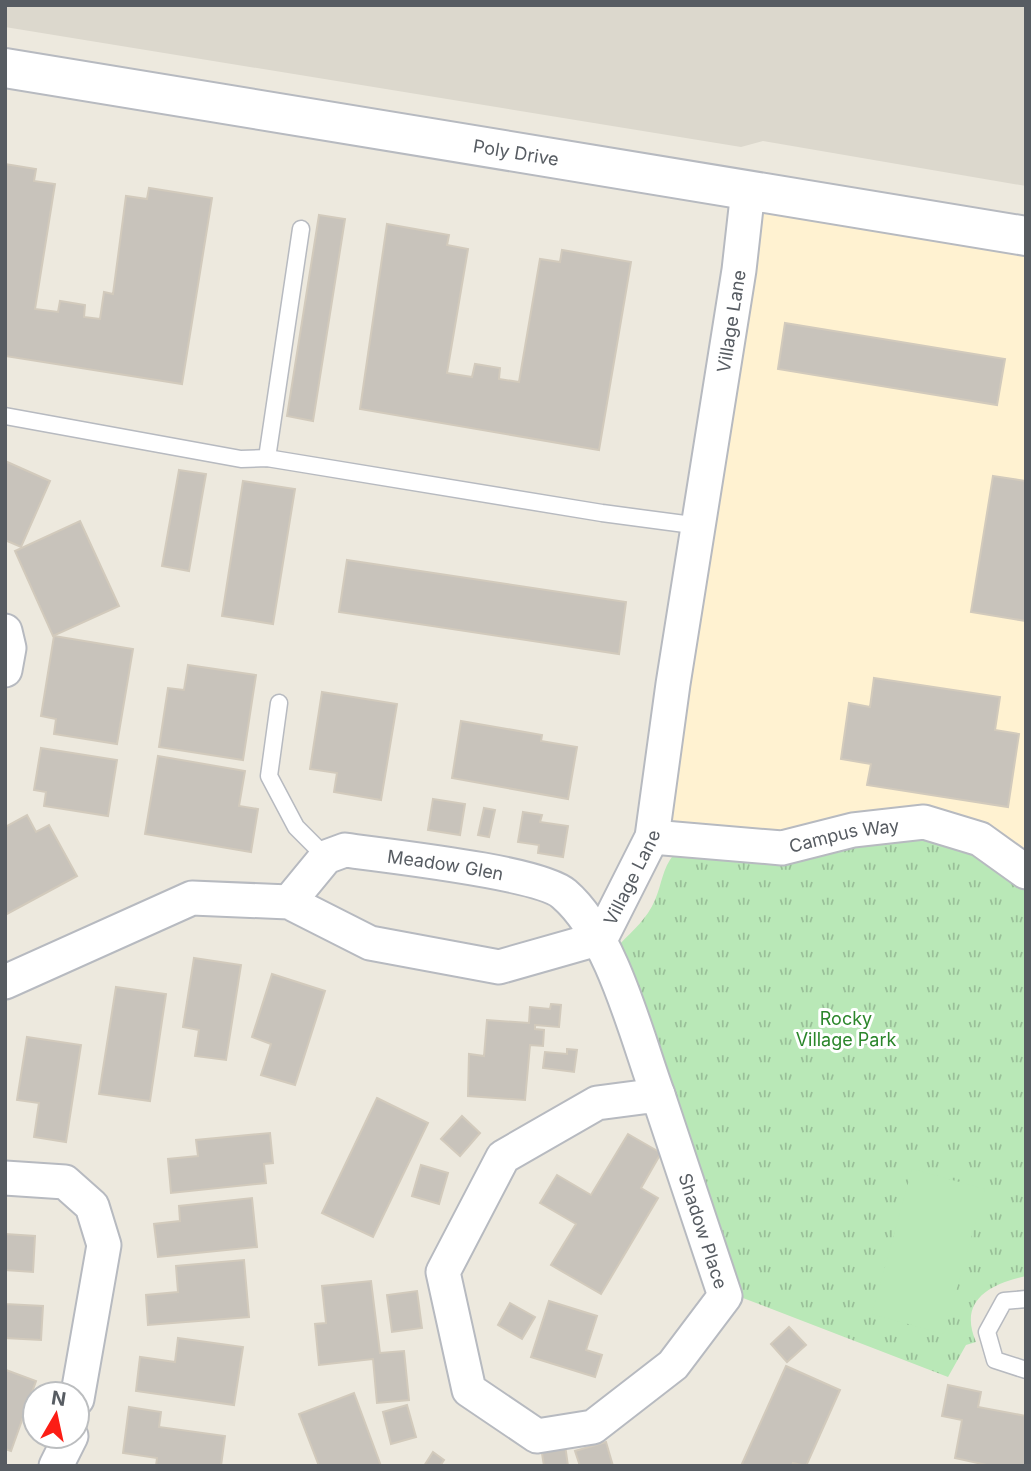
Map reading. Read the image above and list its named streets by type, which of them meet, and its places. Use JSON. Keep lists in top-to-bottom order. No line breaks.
{"streets":{"street":["Poly Drive","Village Lane","Campus Way","Meadow Glen","Shadow Place"]},"crossings":[["Poly Drive","Village Lane"],["Village Lane","Campus Way"],["Village Lane","Meadow Glen"],["Village Lane","Shadow Place"],["Meadow Glen","Shadow Place"]],"parks":["Rocky Village Park"],"north":"top"}
